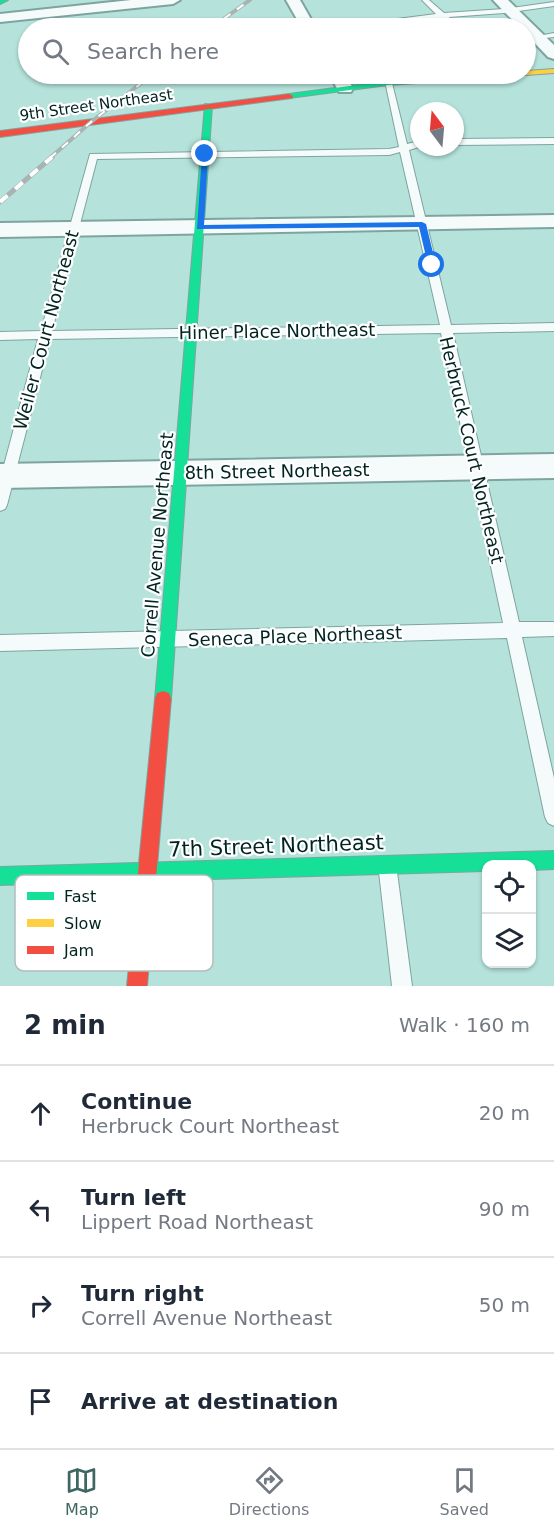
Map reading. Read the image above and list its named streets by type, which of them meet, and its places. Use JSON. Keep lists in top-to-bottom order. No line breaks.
{"streets":{"street":["9th Street Northeast","8th Street Northeast","Correll Avenue Northeast","7th Street Northeast"],"lane":["Weiler Court Northeast","Hiner Place Northeast","Herbruck Court Northeast","Seneca Place Northeast"]},"crossings":[["9th Street Northeast","Correll Avenue Northeast"],["Weiler Court Northeast","Hiner Place Northeast"],["Weiler Court Northeast","8th Street Northeast"],["Weiler Court Northeast","Correll Avenue Northeast"],["Hiner Place Northeast","Herbruck Court Northeast"],["Hiner Place Northeast","Correll Avenue Northeast"],["Herbruck Court Northeast","8th Street Northeast"],["Herbruck Court Northeast","Seneca Place Northeast"],["8th Street Northeast","Correll Avenue Northeast"],["Correll Avenue Northeast","Seneca Place Northeast"],["Correll Avenue Northeast","7th Street Northeast"]],"legend":["Fast","Slow","Jam"],"north":"top","page":{"search":"Search here","heading":["2 min","Walk · 160 m"],"list":[["Continue","Herbruck Court Northeast","20 m"],["Turn left","Lippert Road Northeast","90 m"],["Turn right","Correll Avenue Northeast","50 m"],"Arrive at destination"],"nav":["Map","Directions","Saved"]}}
